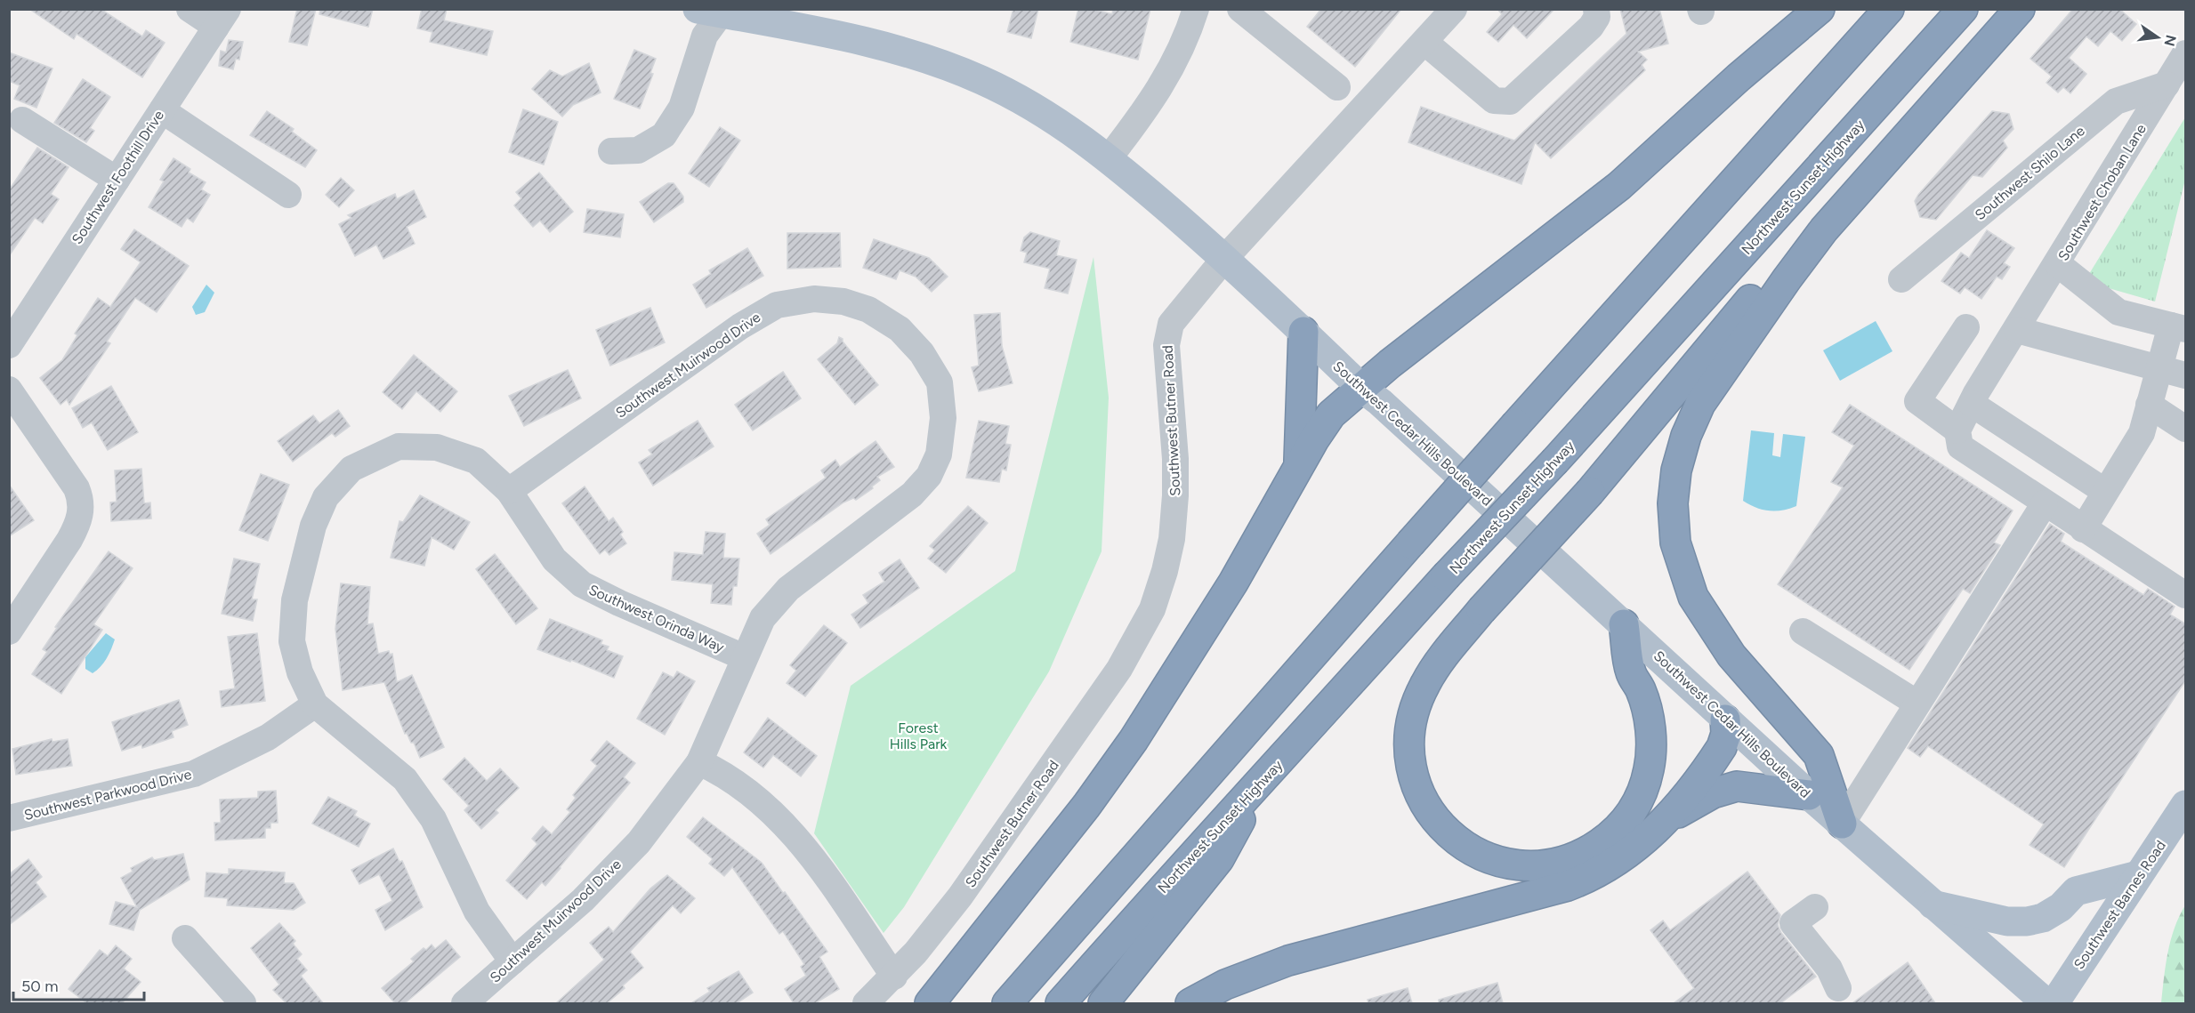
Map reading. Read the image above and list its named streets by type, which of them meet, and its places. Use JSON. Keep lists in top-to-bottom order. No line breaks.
{"streets":{"highway":["Northwest Sunset Highway"],"main road":["Southwest Cedar Hills Boulevard","Southwest Barnes Road"],"street":["Southwest Shilo Lane","Southwest Foothill Drive","Southwest Choban Lane","Southwest Muirwood Drive","Southwest Butner Road","Southwest Orinda Way","Southwest Parkwood Drive"]},"crossings":[["Southwest Shilo Lane","Southwest Choban Lane"],["Southwest Muirwood Drive","Southwest Orinda Way"],["Southwest Butner Road","Southwest Cedar Hills Boulevard"],["Southwest Orinda Way","Southwest Parkwood Drive"]],"parks":["Forest Hills Park"],"scale_bar":"50 m","north":"right"}
